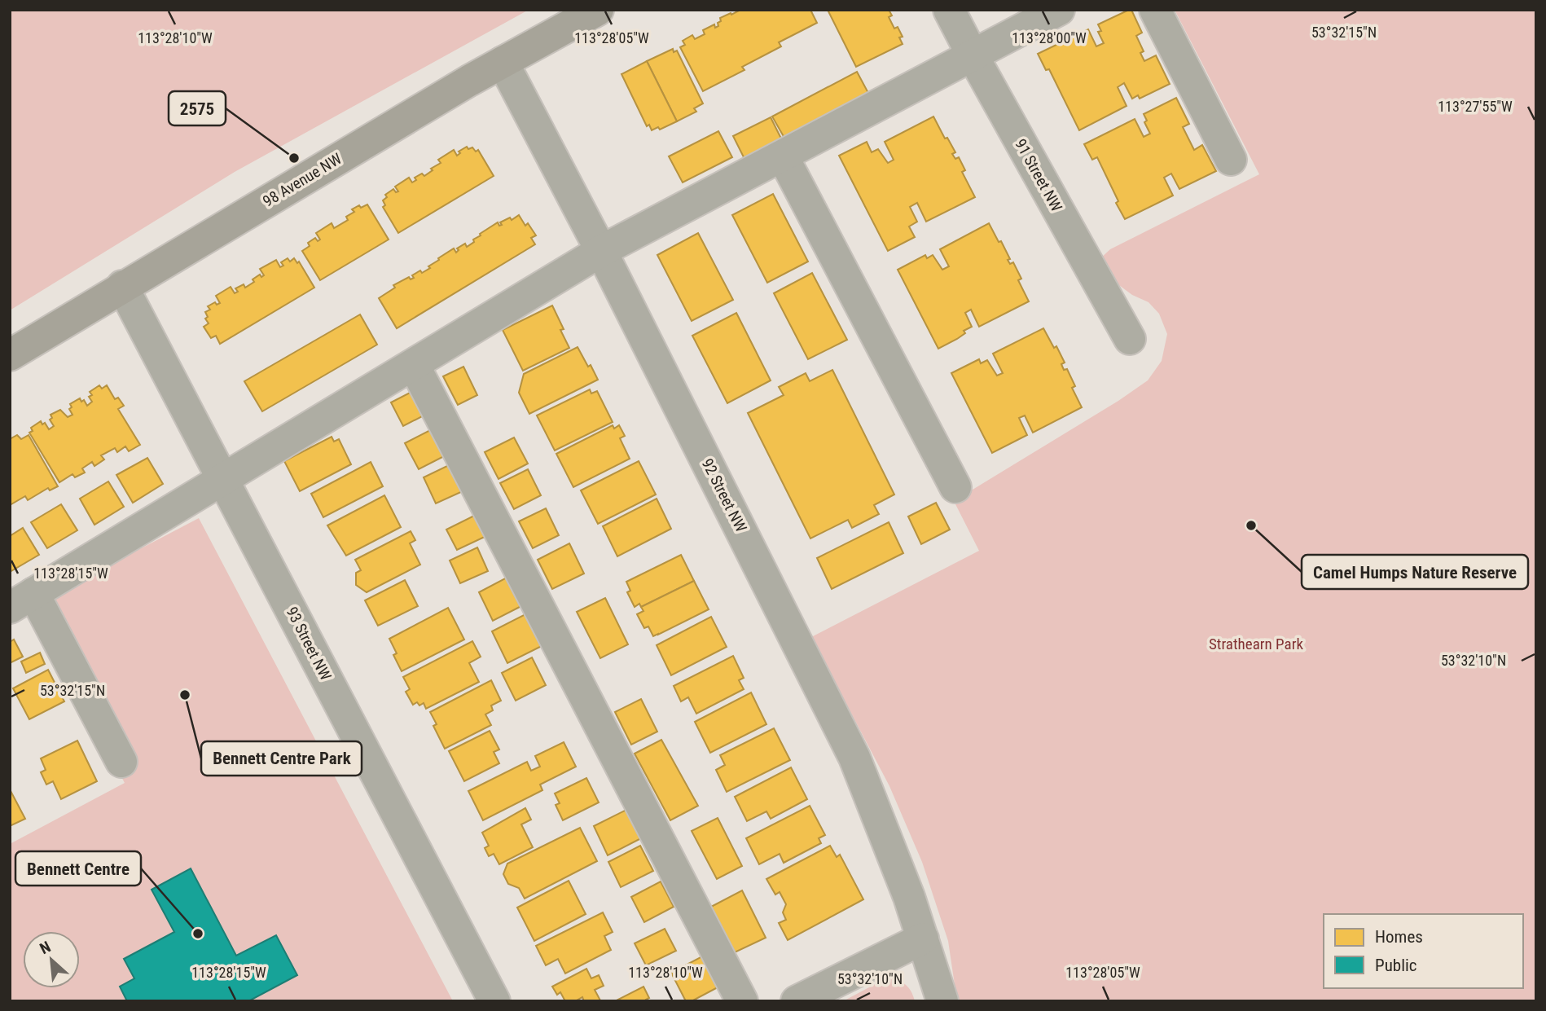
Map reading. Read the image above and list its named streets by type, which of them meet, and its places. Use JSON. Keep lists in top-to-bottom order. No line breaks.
{"streets":{"main road":["98 Avenue NW"],"street":["91 Street NW","92 Street NW","93 Street NW"]},"crossings":[["98 Avenue NW","92 Street NW"],["98 Avenue NW","93 Street NW"]],"parks":["Strathearn Park"],"places":["2575","Camel Humps Nature Reserve","Bennett Centre Park","Bennett Centre"],"legend":["Homes","Public"],"north":"top left","coordinates":["53°32'15\"N","113°28'10\"W","113°28'05\"W","113°28'00\"W","113°27'55\"W","113°28'15\"W","53°32'10\"N"]}
